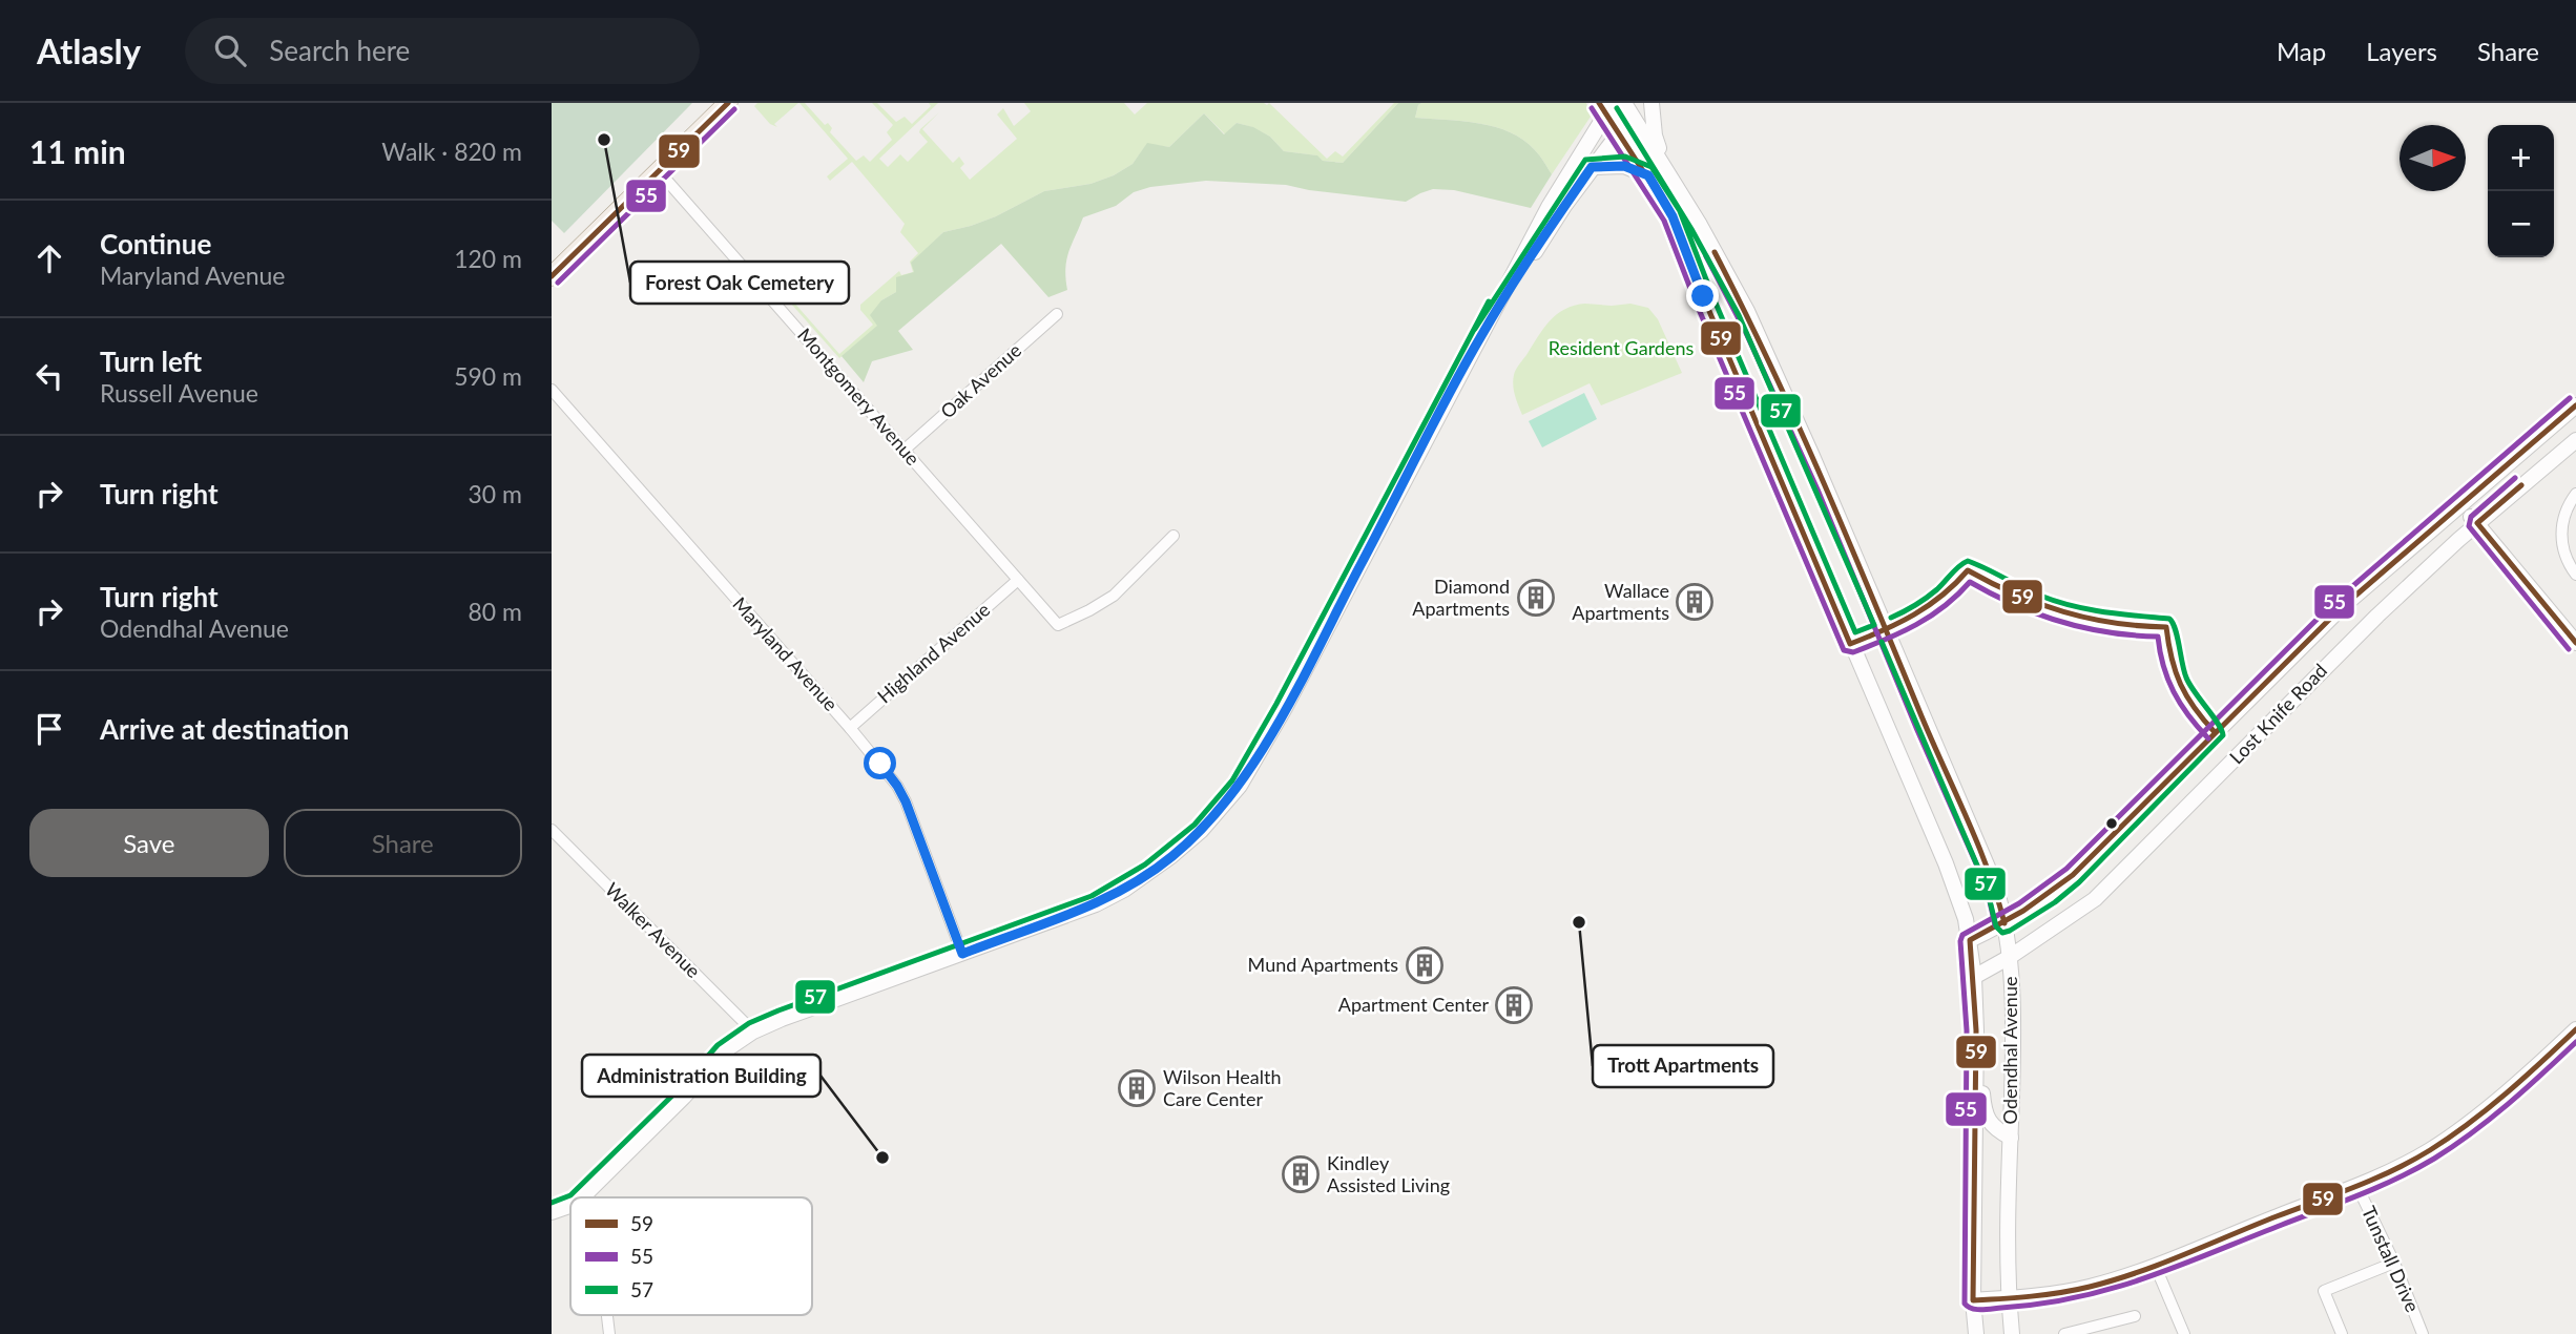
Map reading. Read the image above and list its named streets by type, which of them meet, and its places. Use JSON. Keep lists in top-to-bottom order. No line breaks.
{"streets":{"street":["Oak Avenue","Montgomery Avenue","Highland Avenue","Maryland Avenue","Lost Knife Road","Walker Avenue","Odendhal Avenue","Tunstall Drive"]},"crossings":[["Oak Avenue","Montgomery Avenue"],["Montgomery Avenue","Highland Avenue"],["Highland Avenue","Maryland Avenue"],["Lost Knife Road","Odendhal Avenue"]],"parks":["Resident Gardens"],"places":{"other":["Forest Oak Cemetery","Trott Apartments","Administration Building"],"building":["Diamond Apartments","Wallace Apartments","Mund Apartments","Apartment Center","Wilson Health Care Center","Kindley Assisted Living"]},"lines":["transit line 59","transit line 55","transit line 57"],"legend":["59","55","57"],"north":"right","page":{"header":"Atlasly","search":"Search here","nav":["Map","Layers","Share"],"heading":["11 min","Walk · 820 m"],"map_buttons":["+","−"],"list":[["Continue","Maryland Avenue","120 m"],["Turn left","Russell Avenue","590 m"],["Turn right","30 m"],["Turn right","Odendhal Avenue","80 m"],"Arrive at destination"],"buttons":["Save","Share"]}}
